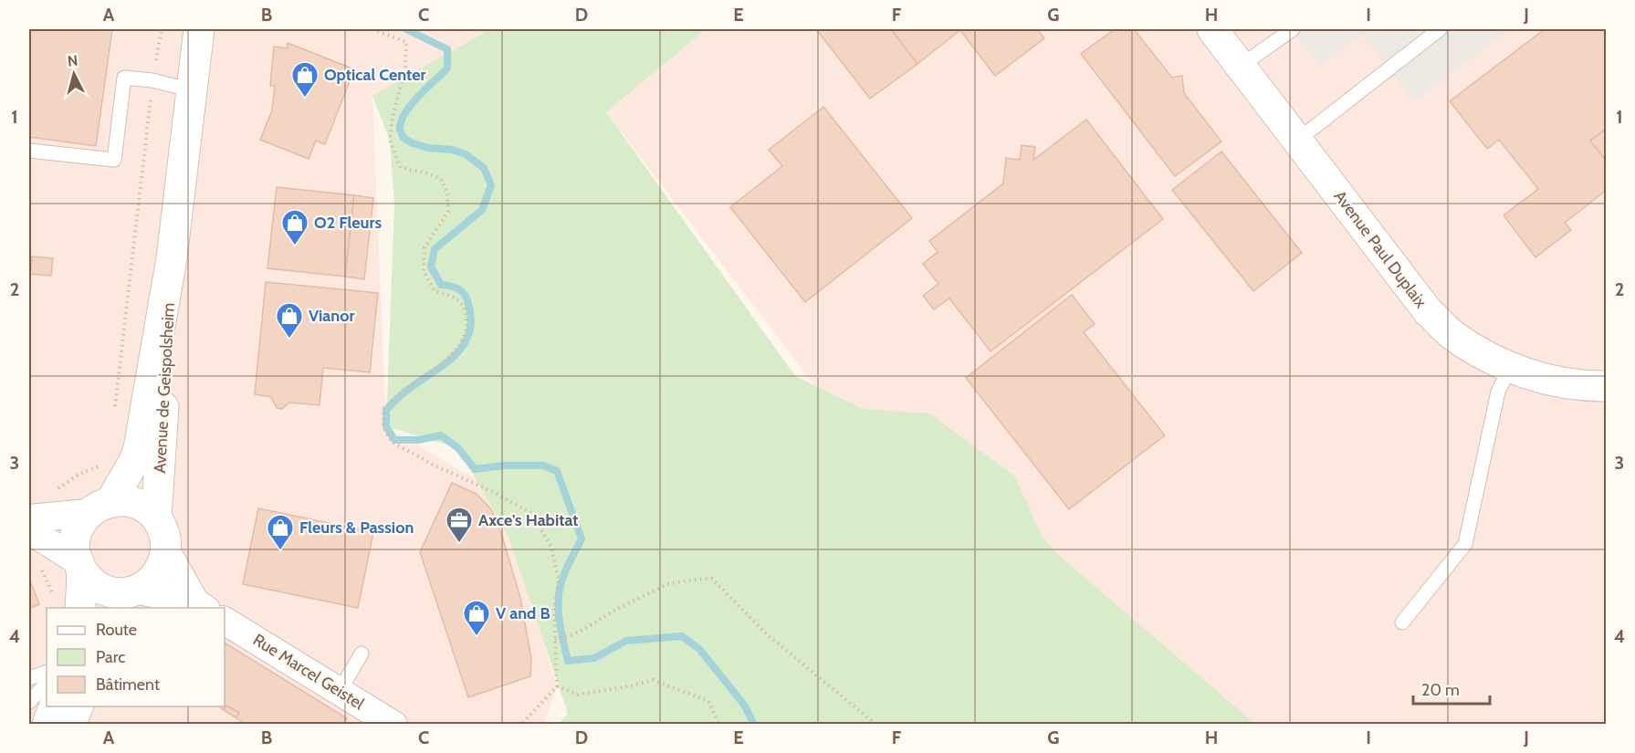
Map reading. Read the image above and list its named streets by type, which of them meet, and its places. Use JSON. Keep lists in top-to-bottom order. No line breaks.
{"streets":{"main road":["Avenue Paul Duplaix","Avenue de Geispolsheim"],"street":["Rue Marcel Geistel"]},"places":{"shop":["Optical Center","O2 Fleurs","Vianor","Fleurs & Passion","V and B"],"office":["Axce's Habitat"]},"legend":["Route","Parc","Bâtiment"],"scale_bar":"20 m","north":"top","grid":{"columns":["A","B","C","D","E","F","G","H","I","J"],"rows":["1","2","3","4"]}}
